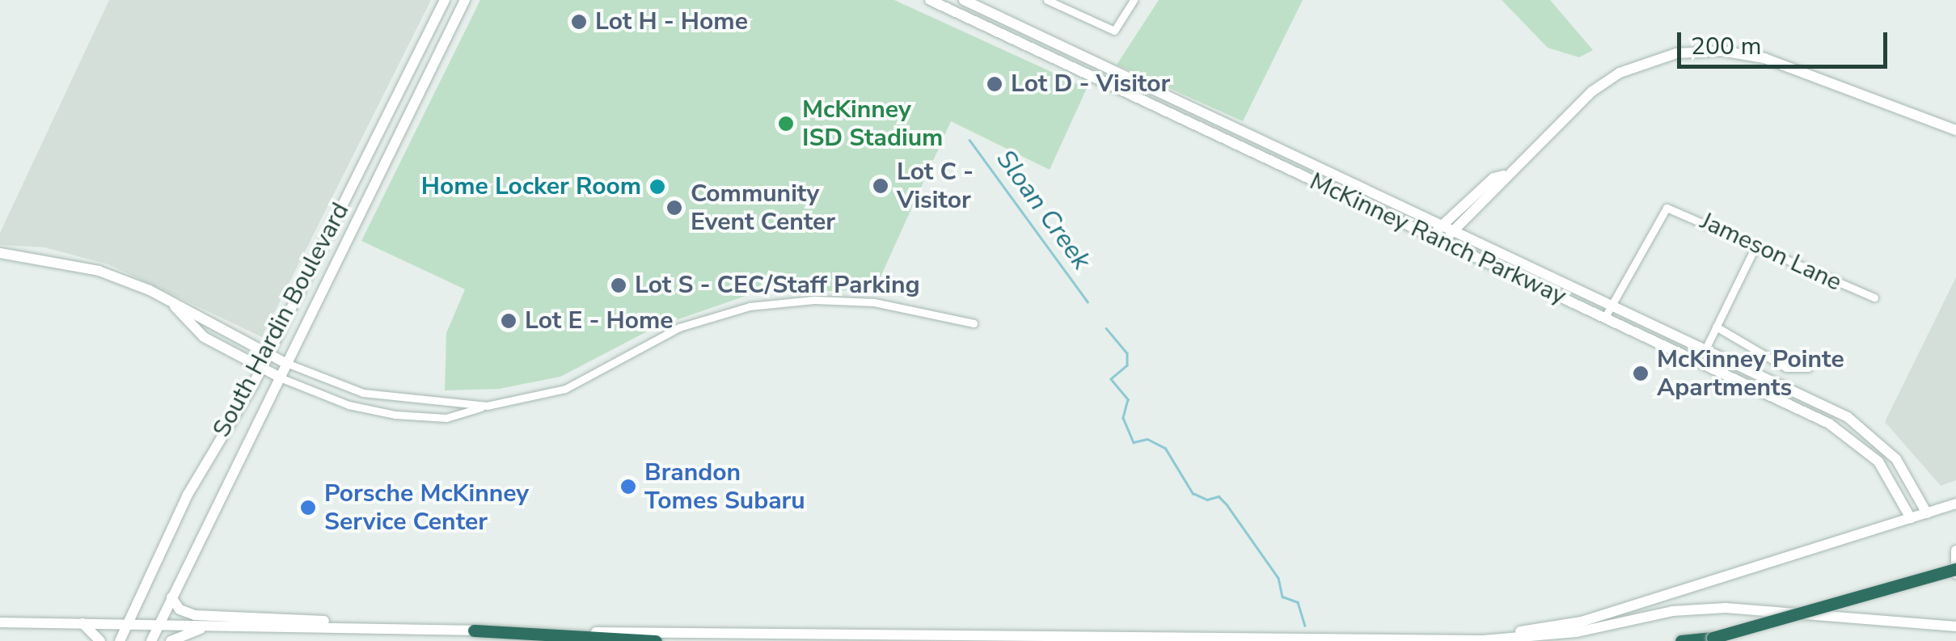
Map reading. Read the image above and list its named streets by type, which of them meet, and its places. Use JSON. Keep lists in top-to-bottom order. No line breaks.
{"streets":{"main road":["McKinney Ranch Parkway","South Hardin Boulevard"],"street":["Jameson Lane"]},"crossings":[["McKinney Ranch Parkway","Jameson Lane"]],"water":["Sloan Creek"],"places":["Lot H - Home","Lot D - Visitor","McKinney ISD Stadium","Lot C - Visitor","Home Locker Room","Community Event Center","Lot S - CEC/Staff Parking","Lot E - Home","McKinney Pointe Apartments","Brandon Tomes Subaru","Porsche McKinney Service Center"],"scale_bar":"200 m"}
